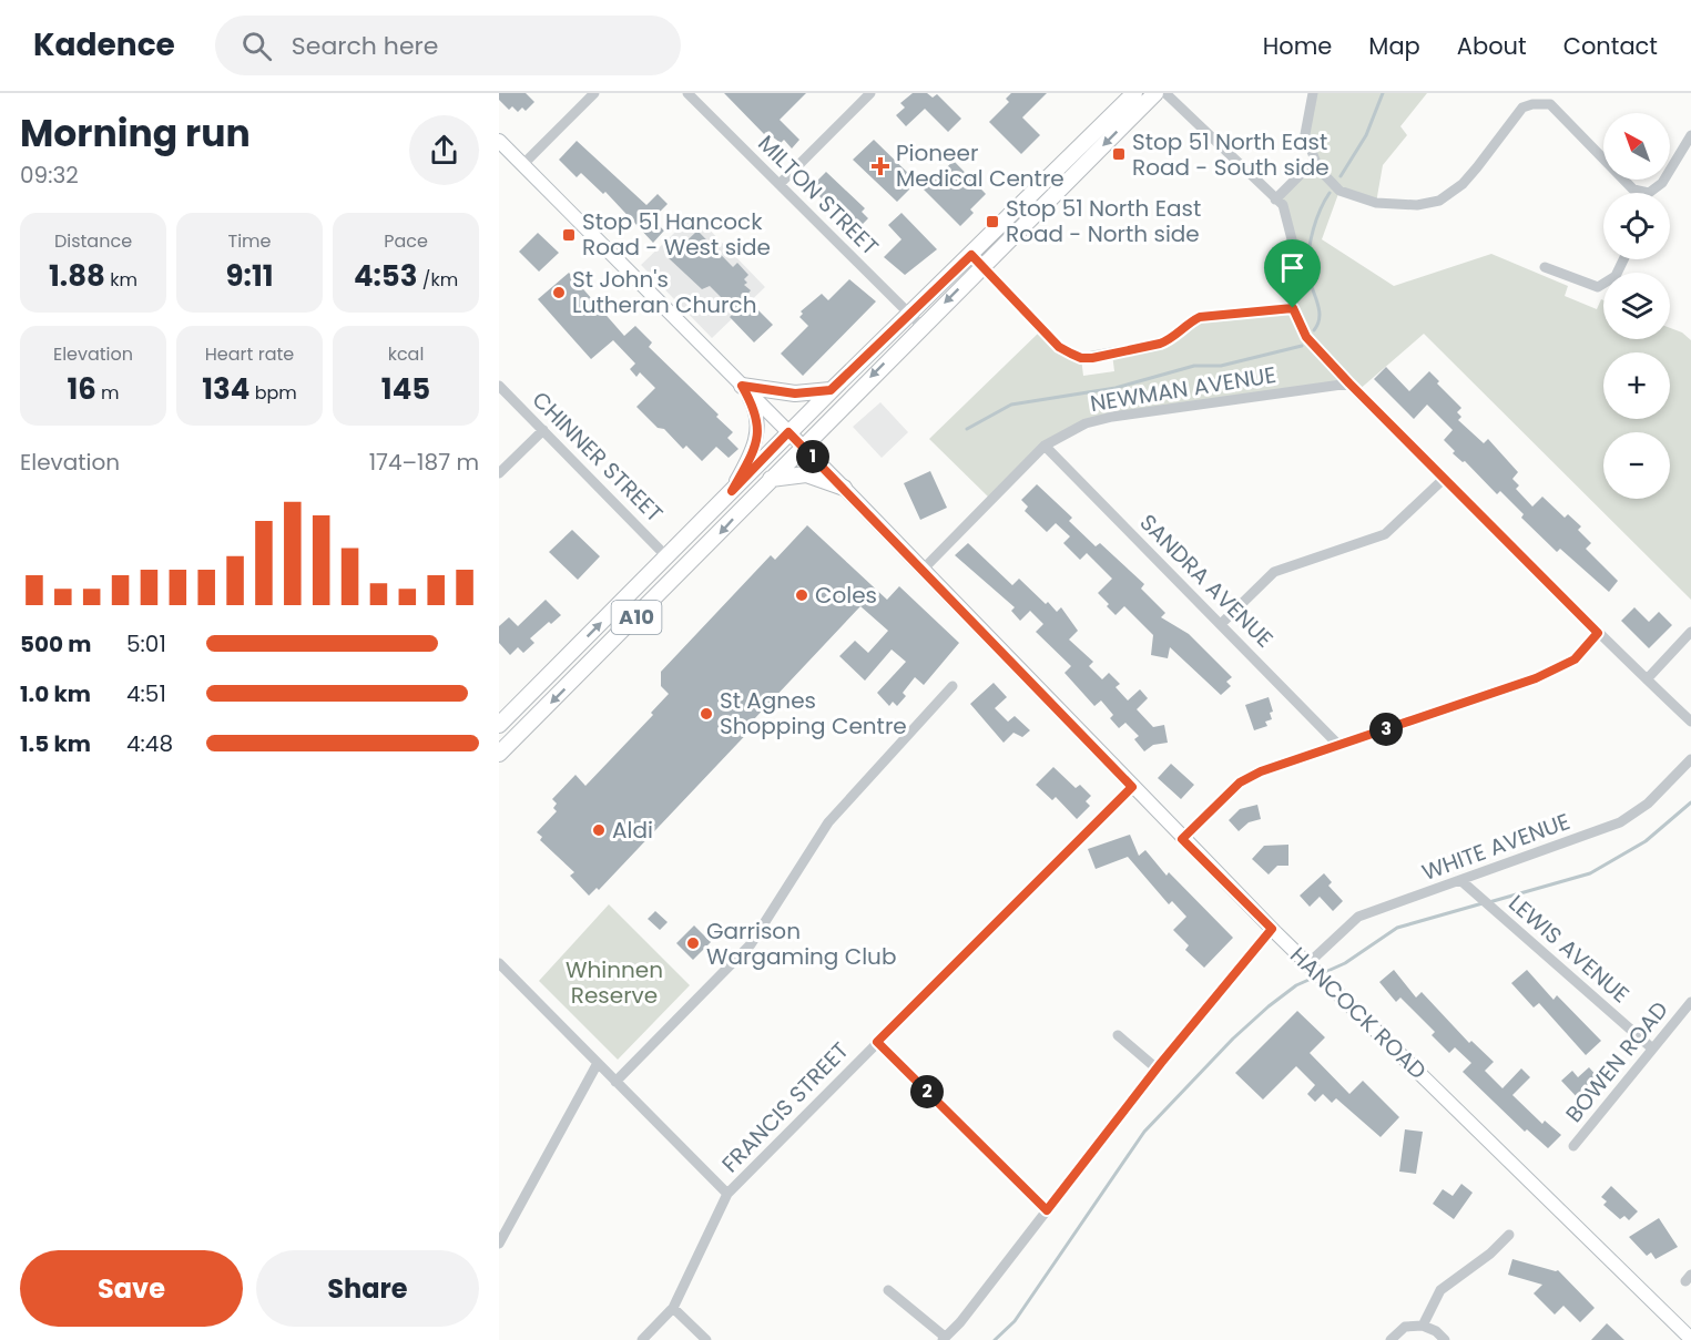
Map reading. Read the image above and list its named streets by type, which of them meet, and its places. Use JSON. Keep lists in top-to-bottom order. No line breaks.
{"streets":{"main road":["A10","HANCOCK ROAD"],"street":["MILTON STREET","NEWMAN AVENUE","CHINNER STREET","SANDRA AVENUE","WHITE AVENUE","LEWIS AVENUE","BOWEN ROAD","FRANCIS STREET"]},"crossings":[["NEWMAN AVENUE","SANDRA AVENUE"],["NEWMAN AVENUE","HANCOCK ROAD"],["CHINNER STREET","A10"],["A10","HANCOCK ROAD"],["WHITE AVENUE","LEWIS AVENUE"],["WHITE AVENUE","HANCOCK ROAD"],["LEWIS AVENUE","BOWEN ROAD"],["HANCOCK ROAD","FRANCIS STREET"]],"parks":["Whinnen Reserve"],"places":{"transit":["Stop 51 North East Road - South side","Stop 51 North East Road - North side","Stop 51 Hancock Road - West side"],"health":["Pioneer Medical Centre"],"other":["St John's Lutheran Church","Coles","St Agnes Shopping Centre","Aldi","Garrison Wargaming Club"]},"north":"top left","page":{"header":"Kadence","search":"Search here","nav":["Home","Map","About","Contact"],"heading":["Morning run","09:32"],"map_buttons":["+","−"],"stats":[["Distance","1.88 km"],["Time","9:11"],["Pace","4:53 /km"],["Elevation","16 m"],["Heart rate","134 bpm"],["kcal","145"]],"chart":["Elevation","174–187 m"],"pins":["1","3","2"],"list":[{"name":"500 m","note":"5:01"},{"name":"1.0 km","note":"4:51"},{"name":"1.5 km","note":"4:48"}],"buttons":["Save","Share"]}}
